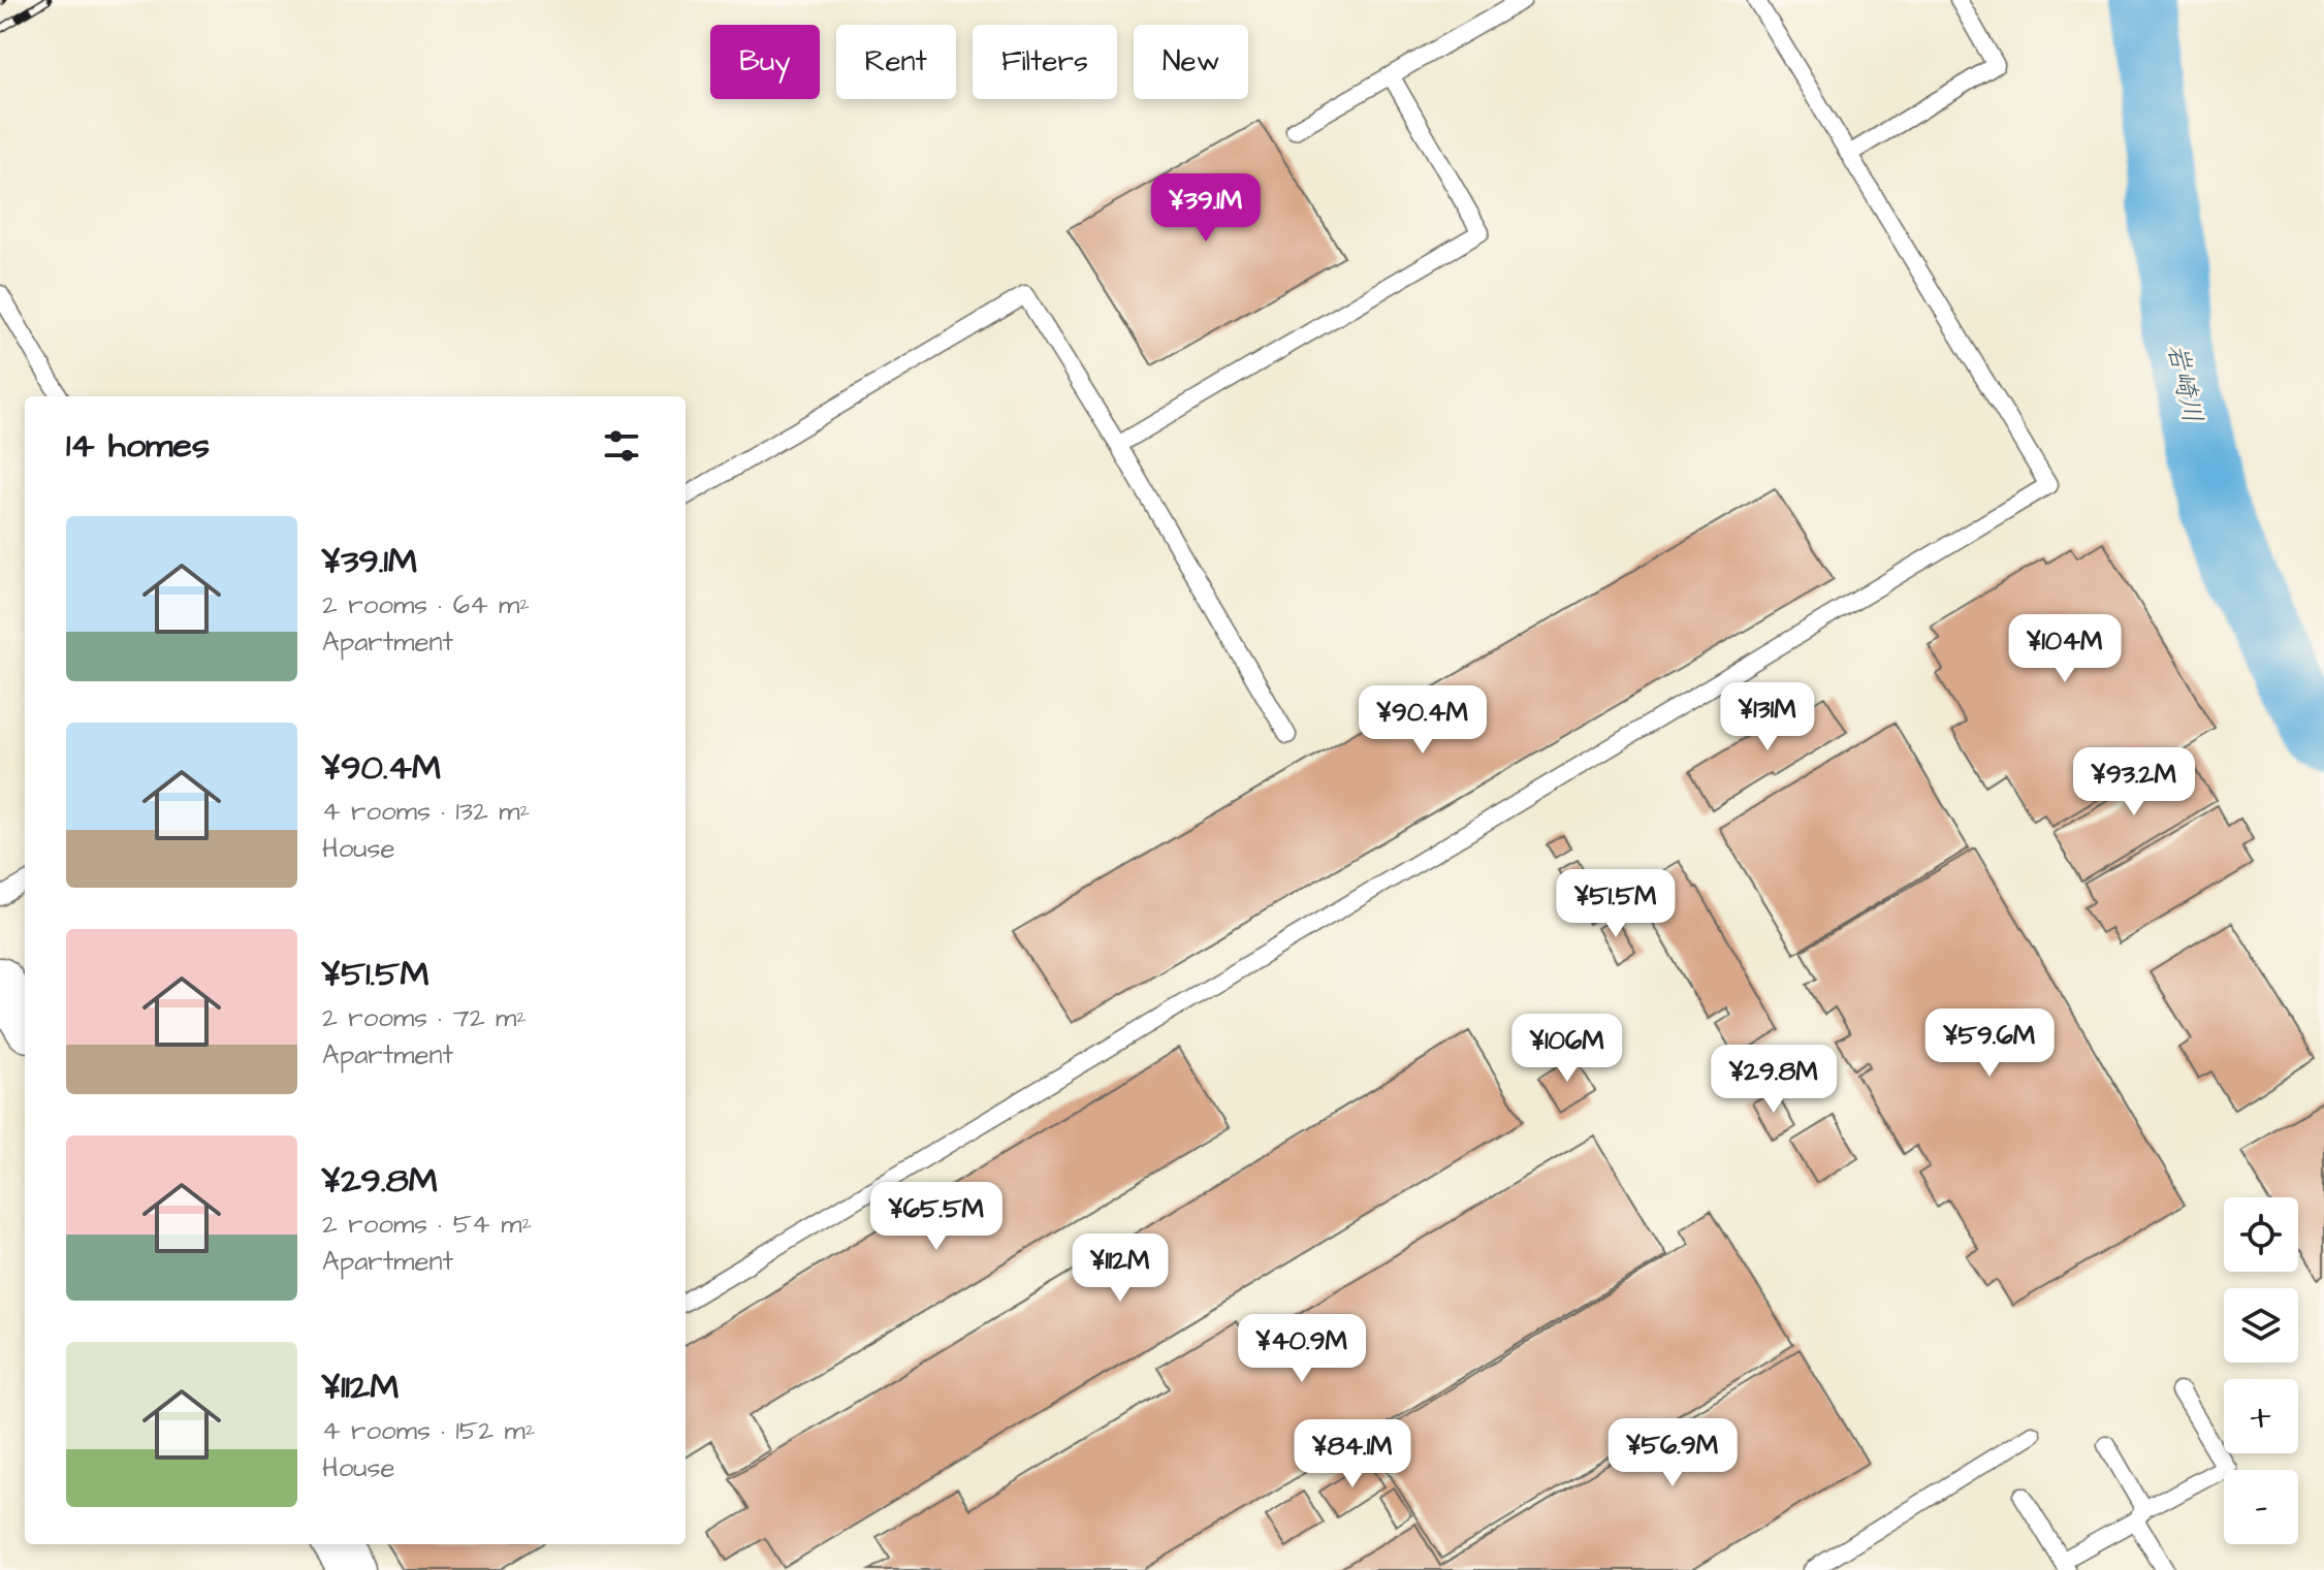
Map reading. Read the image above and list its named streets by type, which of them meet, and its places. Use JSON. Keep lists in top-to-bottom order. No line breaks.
{"water":["岩崎川"],"page":{"chip":["Buy","Rent","Filters","New"],"price":["¥39.1M","¥104M","¥131M","¥90.4M","¥93.2M","¥51.5M","¥59.6M","¥106M","¥29.8M","¥65.5M","¥112M","¥40.9M","¥56.9M","¥84.1M"],"heading":"14 homes","list":[{"name":"¥39.1M","note":"2 rooms · 64 m² · Apartment"},{"name":"¥90.4M","note":"4 rooms · 132 m² · House"},{"name":"¥51.5M","note":"2 rooms · 72 m² · Apartment"},{"name":"¥29.8M","note":"2 rooms · 54 m² · Apartment"},{"name":"¥112M","note":"4 rooms · 152 m² · House"}],"map_buttons":["+","−"]}}
